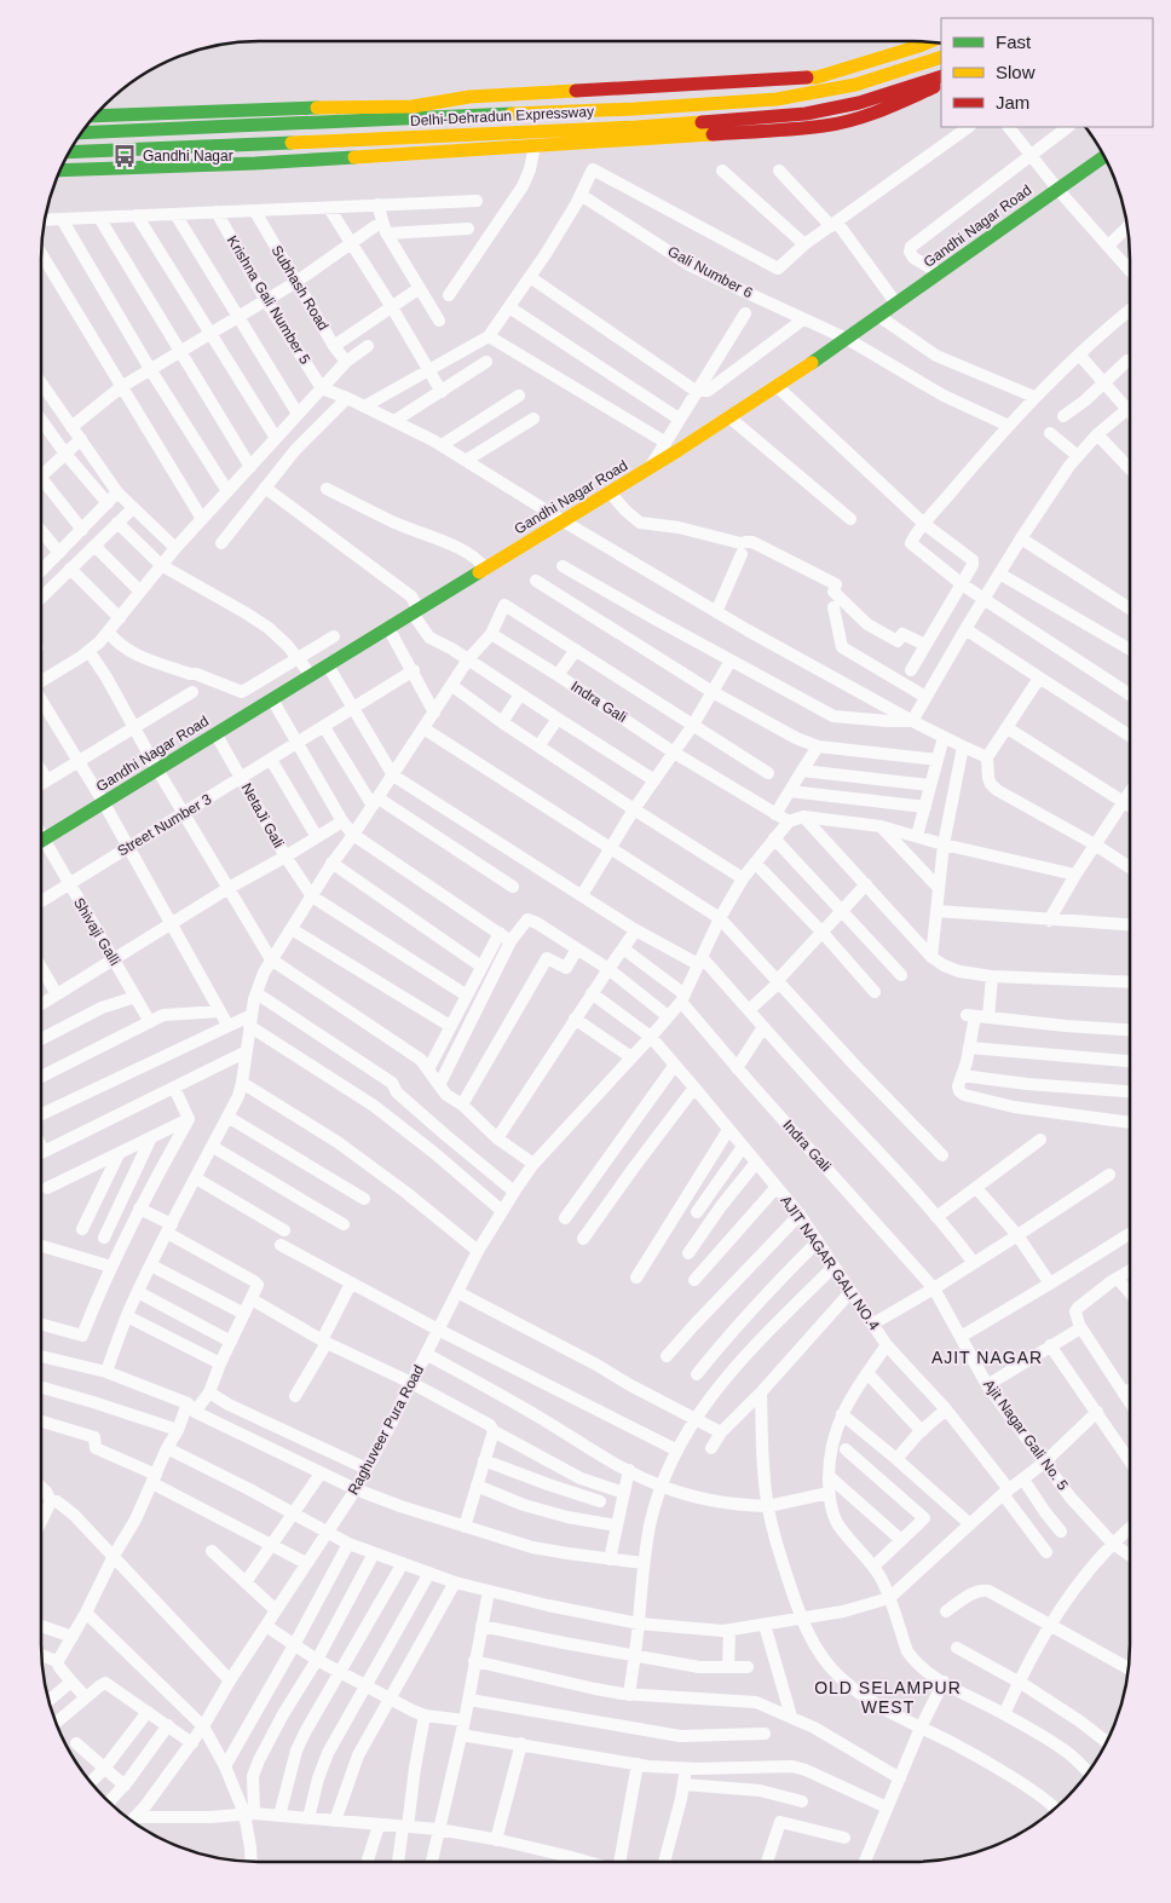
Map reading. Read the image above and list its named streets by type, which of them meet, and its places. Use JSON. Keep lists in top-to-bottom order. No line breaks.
{"streets":{"main road":["Delhi-Dehradun Expressway","Gandhi Nagar Road"],"street":["Gali Number 6","Subhash Road","Krishna Gali Number 5","Indra Gali","NetaJi Gali","Street Number 3","Shivaji Galli","AJIT NAGAR GALI NO.4","Raghuveer Pura Road","Ajit Nagar Gali No. 5"]},"crossings":[["Gandhi Nagar Road","Gali Number 6"],["Gandhi Nagar Road","NetaJi Gali"],["Gandhi Nagar Road","Shivaji Galli"],["Indra Gali","Ajit Nagar Gali No. 5"],["NetaJi Gali","Street Number 3"],["Street Number 3","Shivaji Galli"],["AJIT NAGAR GALI NO.4","Raghuveer Pura Road"]],"districts":["AJIT NAGAR","OLD SELAMPUR WEST"],"places":{"bus stop":["Gandhi Nagar"]},"legend":["Fast","Slow","Jam"]}
